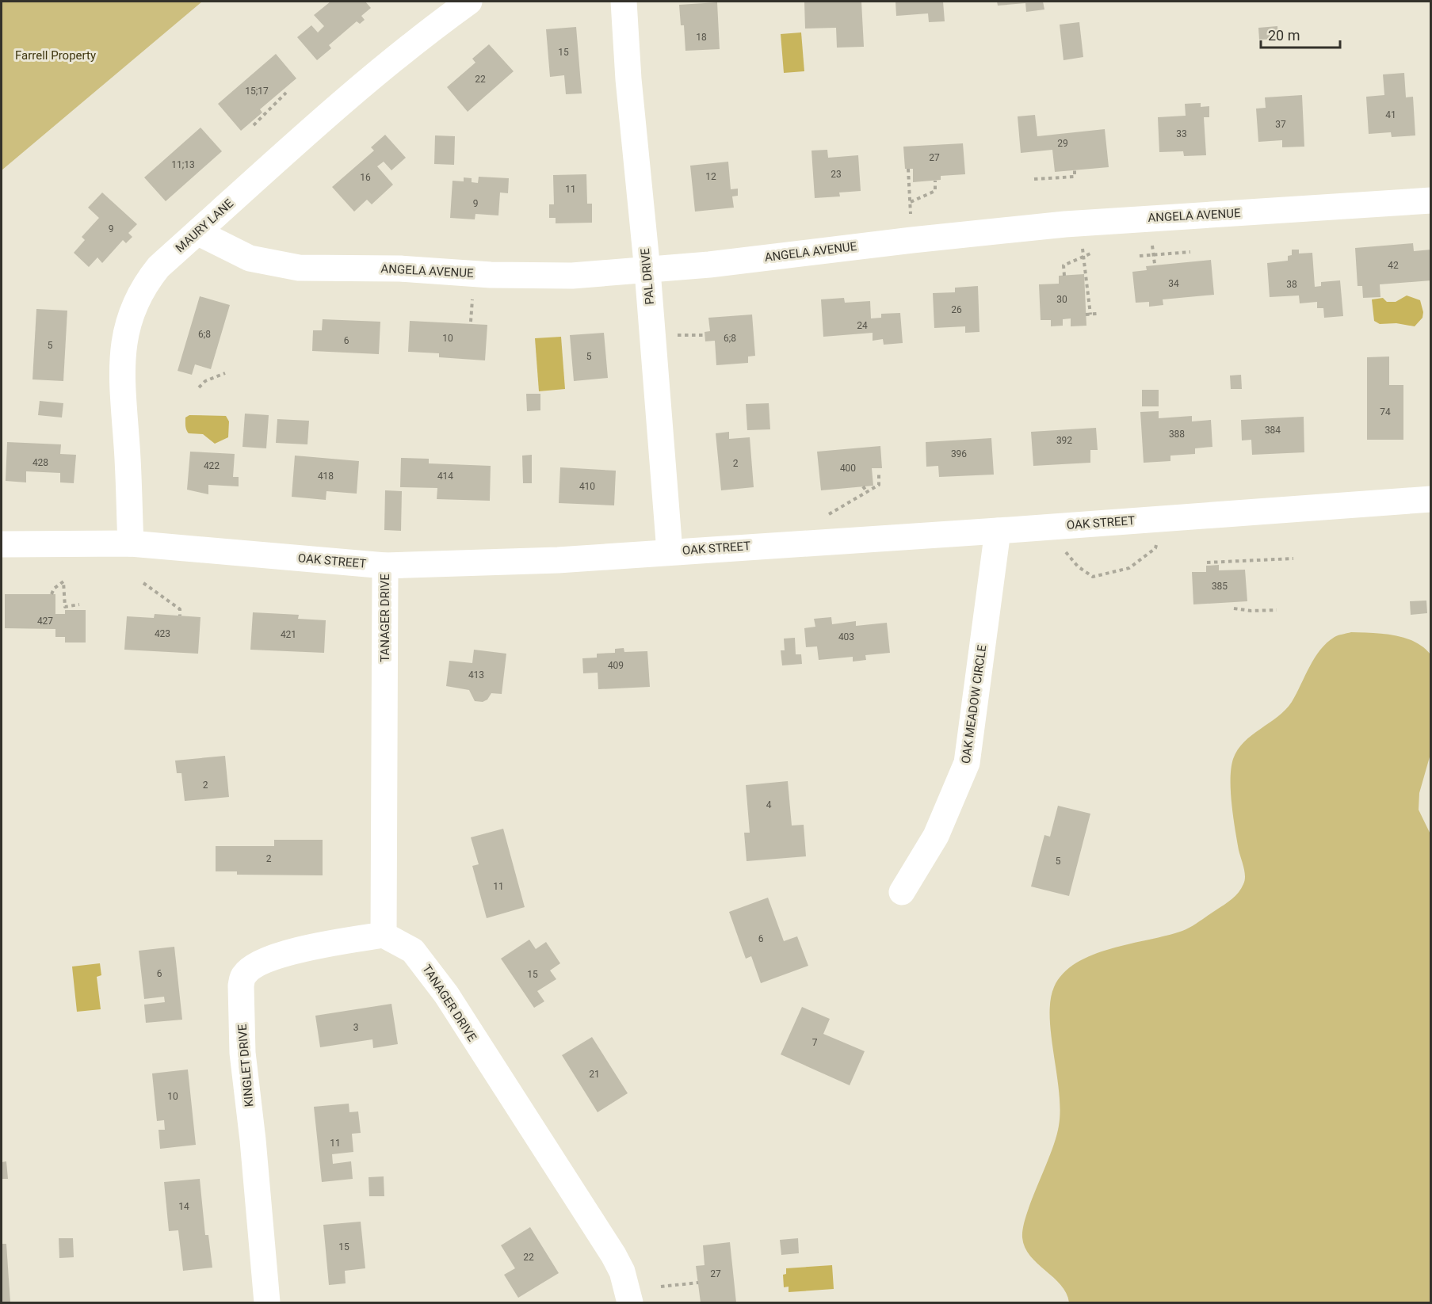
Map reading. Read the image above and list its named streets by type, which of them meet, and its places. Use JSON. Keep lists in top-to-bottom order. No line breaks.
{"streets":{"street":["ANGELA AVENUE","MAURY LANE","PAL DRIVE","OAK STREET","TANAGER DRIVE","OAK MEADOW CIRCLE","KINGLET DRIVE"]},"crossings":[["ANGELA AVENUE","MAURY LANE"],["ANGELA AVENUE","PAL DRIVE"],["MAURY LANE","OAK STREET"],["PAL DRIVE","OAK STREET"],["OAK STREET","TANAGER DRIVE"],["OAK STREET","OAK MEADOW CIRCLE"],["TANAGER DRIVE","KINGLET DRIVE"]],"parks":["Farrell Property"],"house_numbers":["18","15","22","15;17","41","37","33","29","27","11;13","23","12","16","11","9","9","42","34","38","30","26","24","6;8","10","6;8","6","5","5","74","384","388","392","396","428","2","422","400","418","414","410","385","427","423","421","403","409","413","2","4","2","5","11","6","6","15","3","7","21","10","11","14","15","22","27"],"scale_bar":"20 m"}
